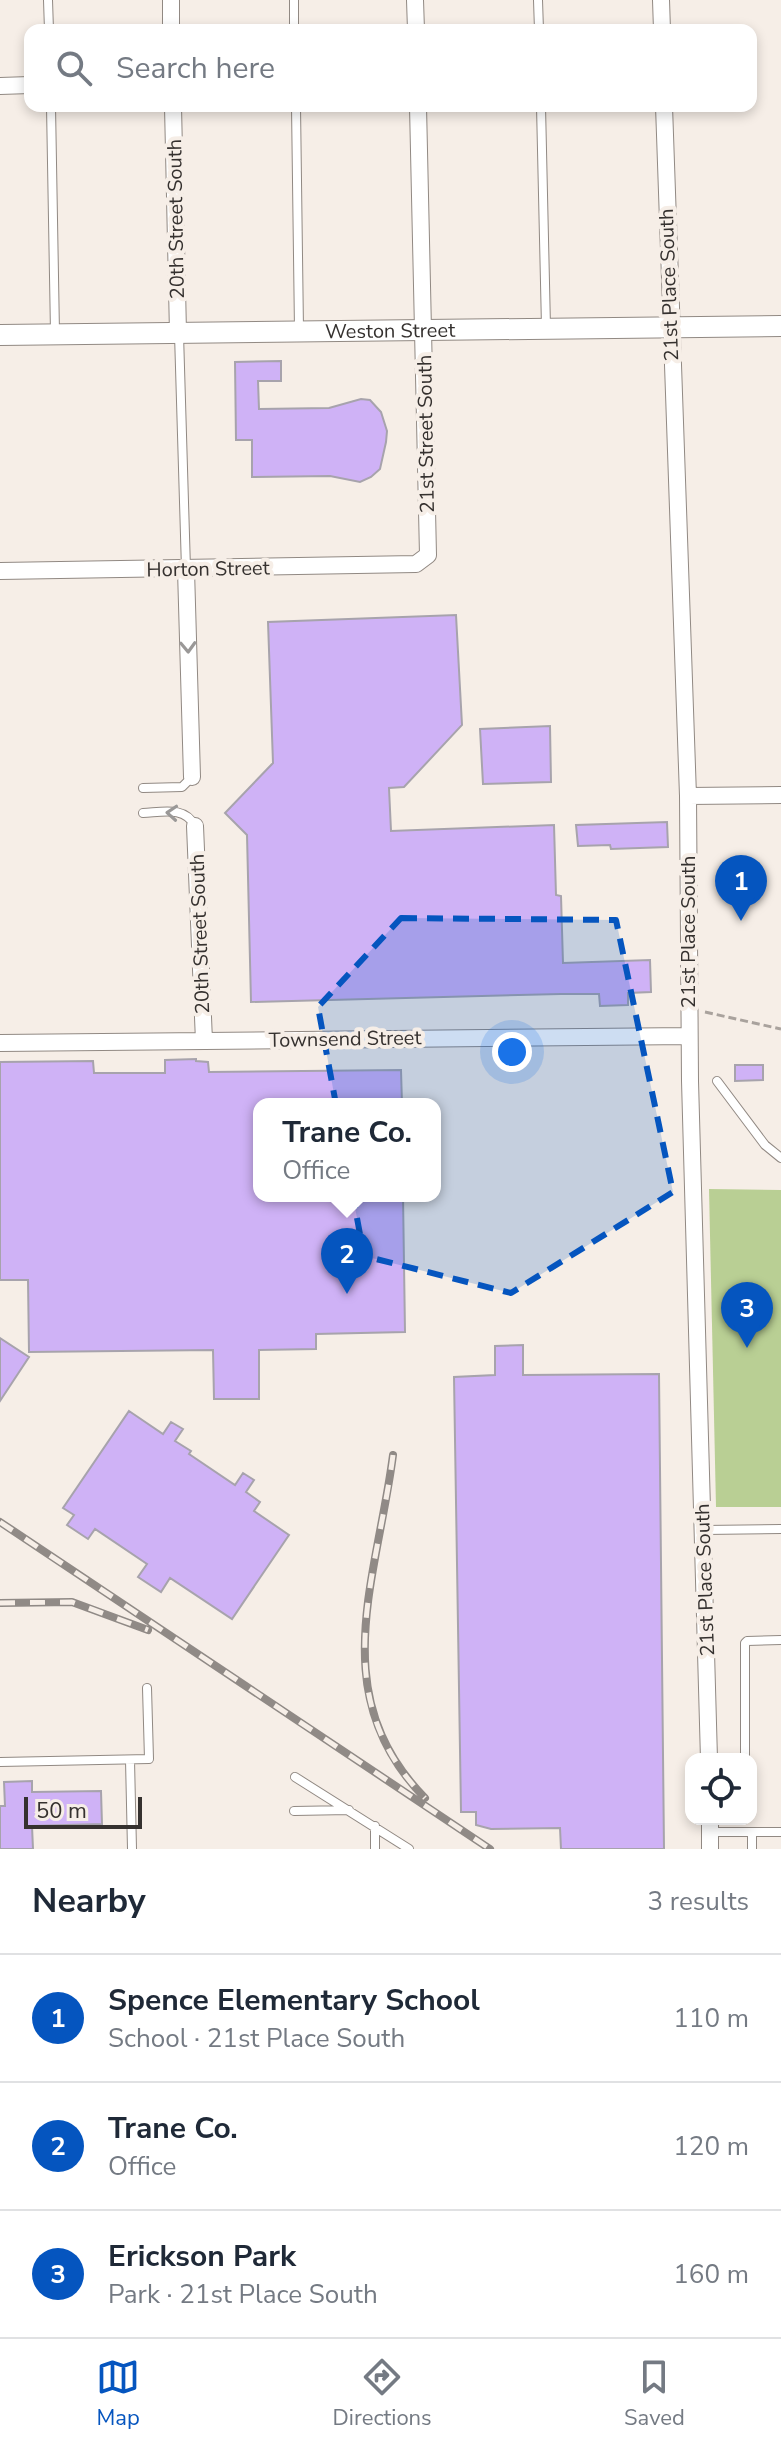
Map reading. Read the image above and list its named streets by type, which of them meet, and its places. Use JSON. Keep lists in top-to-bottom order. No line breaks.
{"streets":{"street":["20th Street South","21st Place South","Weston Street","21st Street South","Horton Street","Townsend Street"]},"crossings":[["20th Street South","Weston Street"],["20th Street South","Townsend Street"],["21st Place South","Weston Street"],["21st Place South","Townsend Street"],["Weston Street","21st Street South"],["21st Street South","Horton Street"]],"scale_bar":"50 m","page":{"search":"Search here","pins":["1","2","3"],"popup":["Trane Co.","Office"],"scale":"50 m","heading":["Nearby","3 results"],"list":[{"mark":"1","name":"Spence Elementary School","note":"School · 21st Place South","value":"110 m"},{"mark":"2","name":"Trane Co.","note":"Office","value":"120 m"},{"mark":"3","name":"Erickson Park","note":"Park · 21st Place South","value":"160 m"}],"nav":["Map","Directions","Saved"]}}
